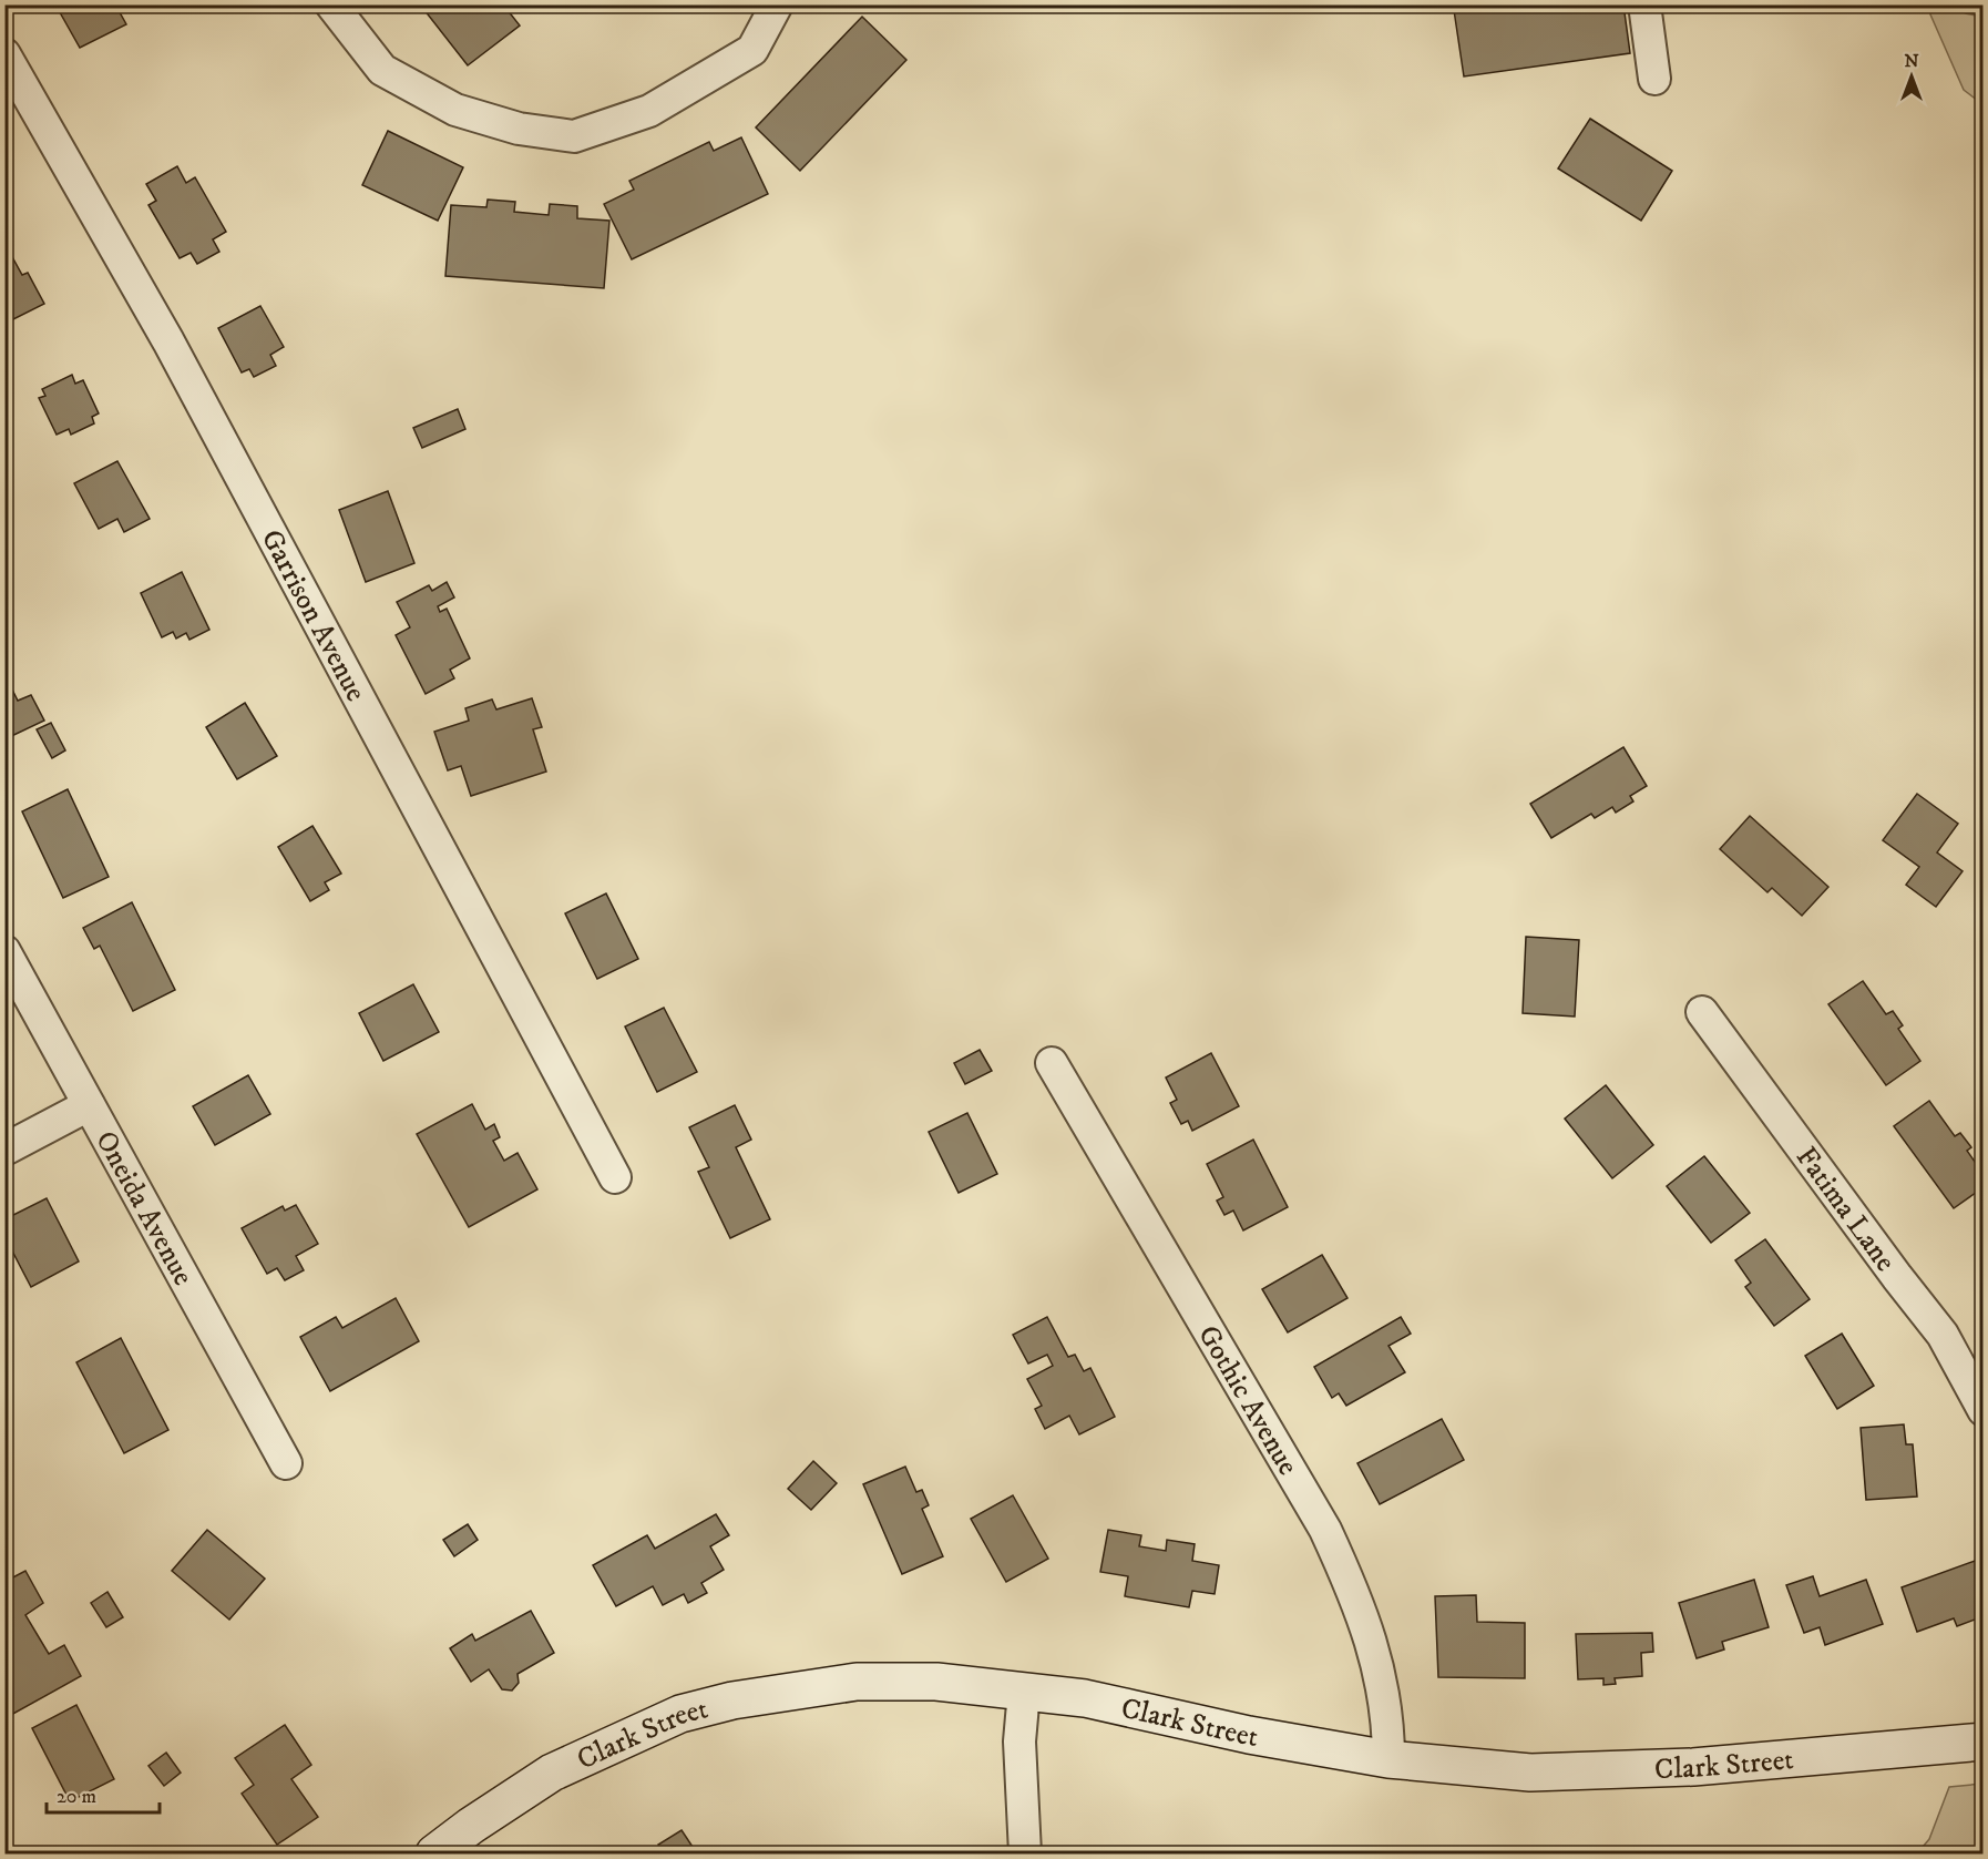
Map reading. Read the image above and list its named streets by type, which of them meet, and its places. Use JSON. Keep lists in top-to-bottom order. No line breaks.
{"streets":{"street":["Garrison Avenue","Oneida Avenue","Fatima Lane","Gothic Avenue","Clark Street"]},"crossings":[["Gothic Avenue","Clark Street"]],"scale_bar":"20 m","north":"top"}
